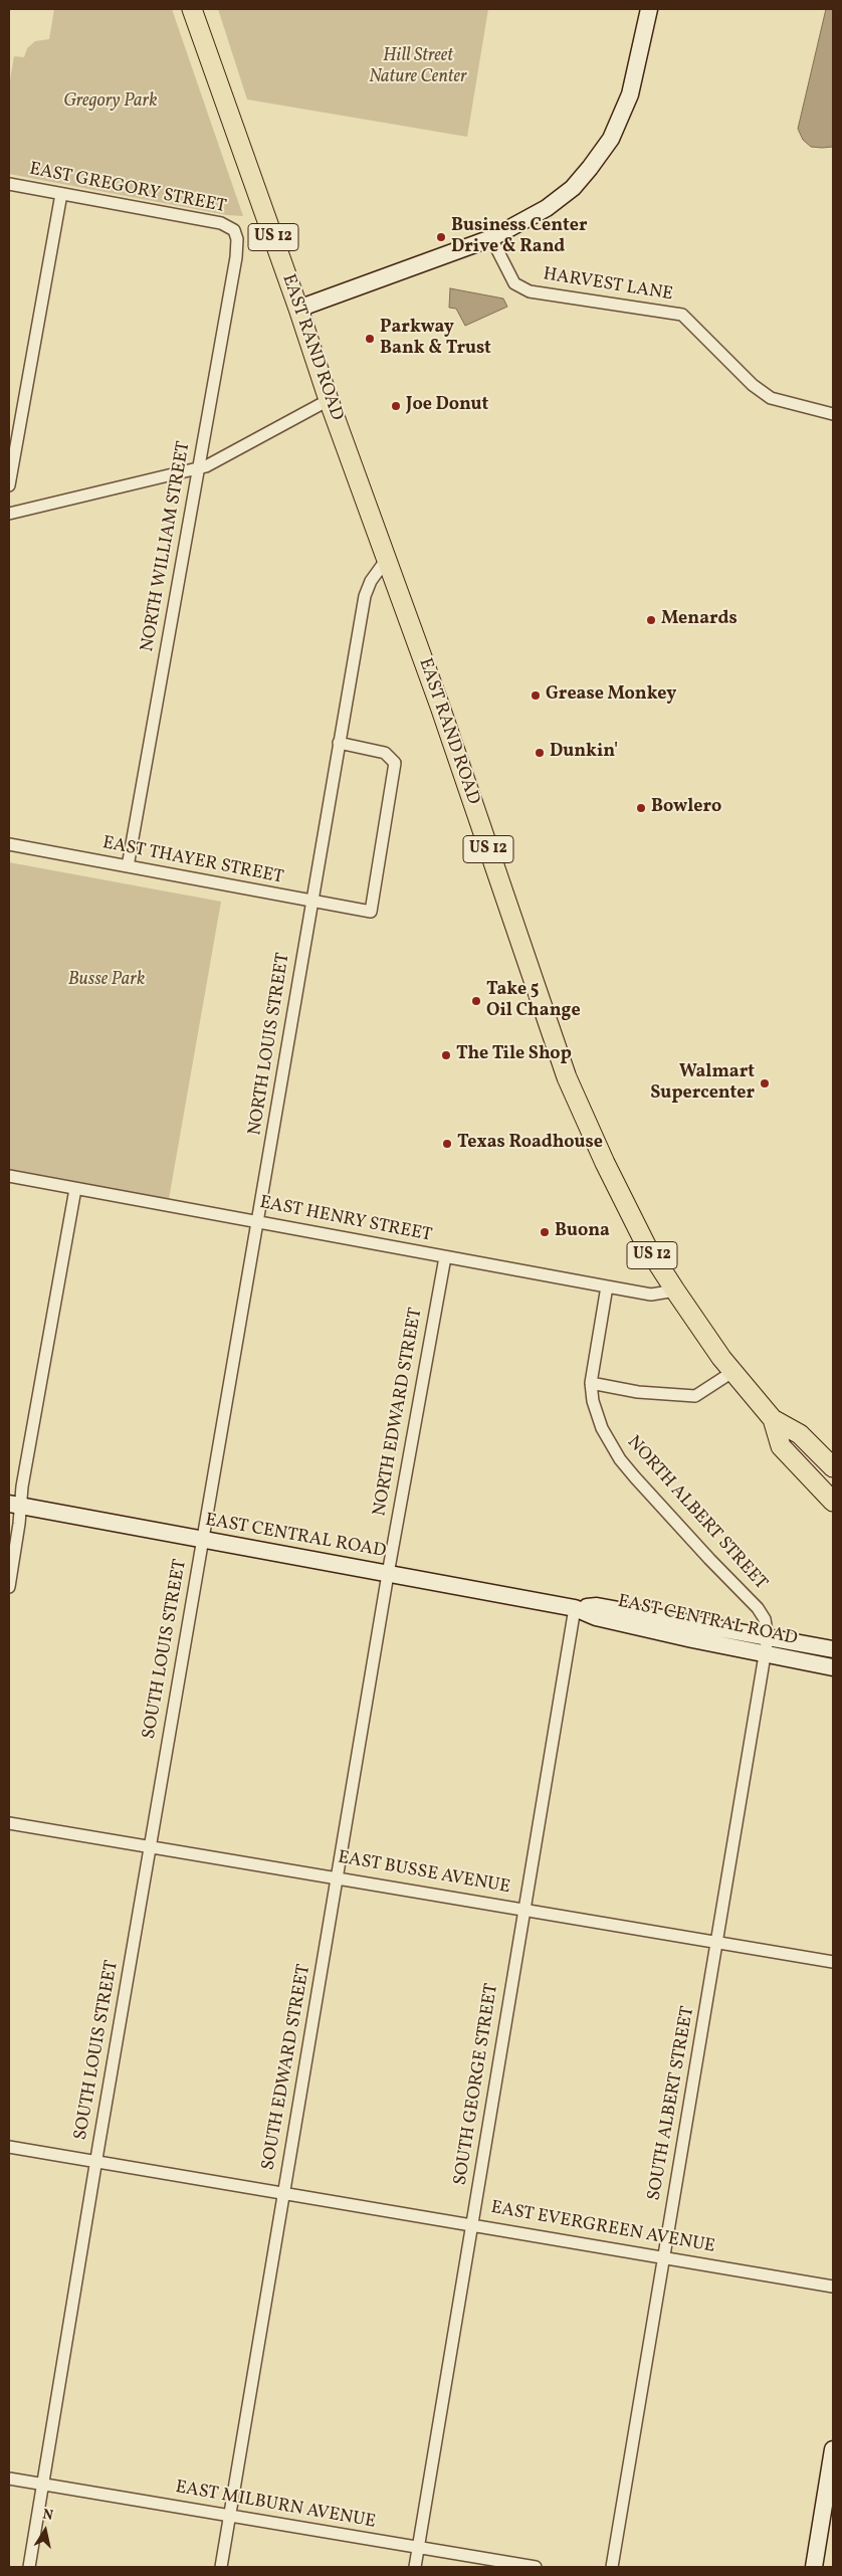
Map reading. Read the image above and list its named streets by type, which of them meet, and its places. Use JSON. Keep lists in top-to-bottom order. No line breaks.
{"streets":{"main road":["US 12","EAST RAND ROAD","EAST CENTRAL ROAD"],"street":["EAST GREGORY STREET","HARVEST LANE","NORTH WILLIAM STREET","EAST THAYER STREET","NORTH LOUIS STREET","EAST HENRY STREET","NORTH EDWARD STREET","NORTH ALBERT STREET","SOUTH LOUIS STREET","EAST BUSSE AVENUE","SOUTH EDWARD STREET","SOUTH GEORGE STREET","SOUTH ALBERT STREET","EAST EVERGREEN AVENUE","EAST MILBURN AVENUE"]},"crossings":[["EAST GREGORY STREET","NORTH WILLIAM STREET"],["EAST RAND ROAD","NORTH LOUIS STREET"],["EAST RAND ROAD","EAST HENRY STREET"],["NORTH WILLIAM STREET","EAST THAYER STREET"],["EAST THAYER STREET","NORTH LOUIS STREET"],["NORTH LOUIS STREET","EAST HENRY STREET"],["NORTH LOUIS STREET","EAST CENTRAL ROAD"],["NORTH LOUIS STREET","SOUTH LOUIS STREET"],["EAST HENRY STREET","NORTH EDWARD STREET"],["EAST HENRY STREET","NORTH ALBERT STREET"],["NORTH EDWARD STREET","EAST CENTRAL ROAD"],["NORTH EDWARD STREET","SOUTH EDWARD STREET"],["NORTH ALBERT STREET","EAST CENTRAL ROAD"],["NORTH ALBERT STREET","SOUTH ALBERT STREET"],["EAST CENTRAL ROAD","SOUTH LOUIS STREET"],["EAST CENTRAL ROAD","SOUTH EDWARD STREET"],["EAST CENTRAL ROAD","SOUTH GEORGE STREET"],["EAST CENTRAL ROAD","SOUTH ALBERT STREET"],["SOUTH LOUIS STREET","EAST BUSSE AVENUE"],["SOUTH LOUIS STREET","EAST EVERGREEN AVENUE"],["SOUTH LOUIS STREET","EAST MILBURN AVENUE"],["EAST BUSSE AVENUE","SOUTH EDWARD STREET"],["EAST BUSSE AVENUE","SOUTH GEORGE STREET"],["EAST BUSSE AVENUE","SOUTH ALBERT STREET"],["SOUTH EDWARD STREET","EAST EVERGREEN AVENUE"],["SOUTH EDWARD STREET","EAST MILBURN AVENUE"],["SOUTH GEORGE STREET","EAST EVERGREEN AVENUE"],["SOUTH GEORGE STREET","EAST MILBURN AVENUE"],["SOUTH ALBERT STREET","EAST EVERGREEN AVENUE"]],"parks":["Hill Street Nature Center","Gregory Park","Busse Park"],"places":["Business Center Drive & Rand","Parkway Bank & Trust","Joe Donut","Menards","Grease Monkey","Dunkin'","Bowlero","Take 5 Oil Change","The Tile Shop","Walmart Supercenter","Texas Roadhouse","Buona"],"north":"top"}
